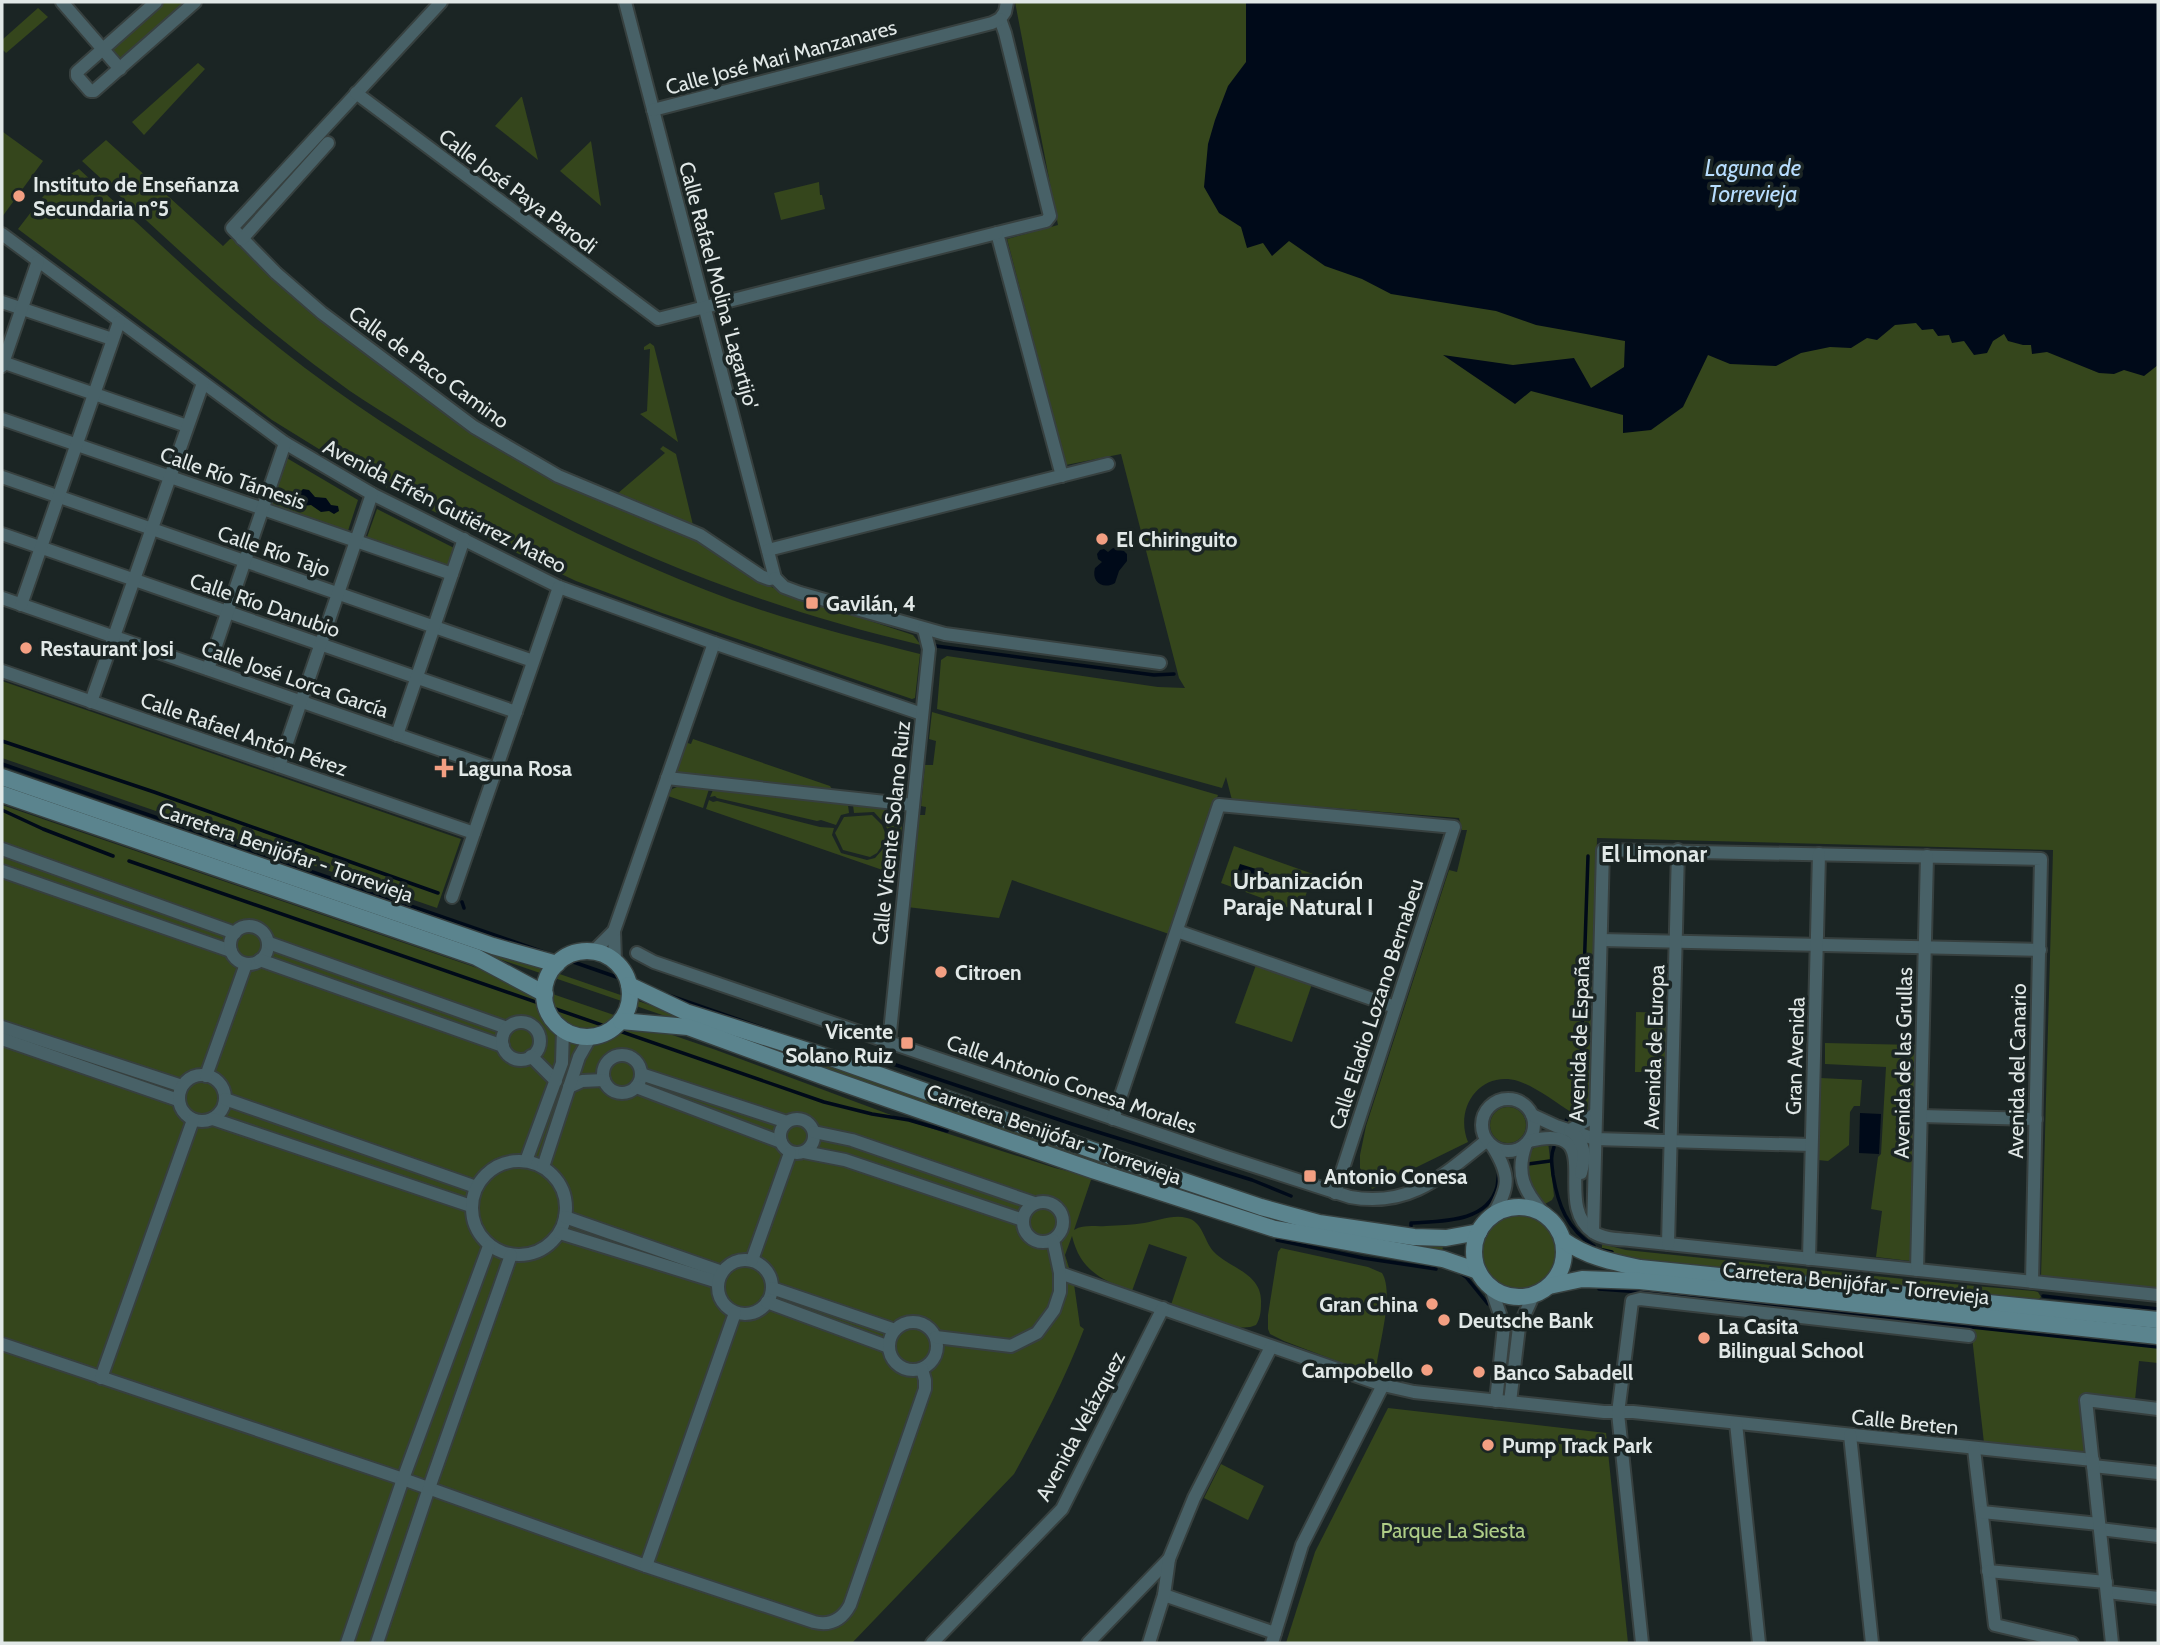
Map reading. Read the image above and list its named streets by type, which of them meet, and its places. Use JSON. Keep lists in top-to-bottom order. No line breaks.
{"streets":{"main road":["Carretera Benijófar - Torrevieja"],"street":["Calle José Mari Manzanares","Calle José Paya Parodi","Calle Rafael Molina 'Lagartijo'","Calle de Paco Camino","Calle Río Támesis","Avenida Efrén Gutiérrez Mateo","Calle Río Tajo","Calle Río Danubio","Calle José Lorca García","Calle Rafael Antón Pérez","Calle Vicente Solano Ruiz","Calle Eladio Lozano Bernabeu","Avenida de España","Avenida de Europa","Gran Avenida","Avenida de las Grullas","Avenida del Canario","Calle Antonio Conesa Morales","Calle Breten","Avenida Velázquez"]},"crossings":[["Calle José Mari Manzanares","Calle Rafael Molina 'Lagartijo'"],["Calle José Paya Parodi","Calle Rafael Molina 'Lagartijo'"],["Calle José Paya Parodi","Calle de Paco Camino"],["Calle Rafael Molina 'Lagartijo'","Calle de Paco Camino"],["Calle de Paco Camino","Calle Vicente Solano Ruiz"],["Avenida Efrén Gutiérrez Mateo","Calle Vicente Solano Ruiz"],["Calle Vicente Solano Ruiz","Calle Antonio Conesa Morales"],["Calle Eladio Lozano Bernabeu","Calle Antonio Conesa Morales"],["Avenida de España","Avenida de Europa"],["Avenida de las Grullas","Avenida del Canario"],["Calle Breten","Avenida Velázquez"]],"districts":["El Limonar","Urbanización Paraje Natural I"],"water":["Laguna de Torrevieja"],"parks":["Parque La Siesta"],"places":{"other":["Instituto de Enseñanza Secundaria nº5","El Chiringuito","Restaurant Josi","Citroen","Gran China","Deutsche Bank","La Casita Bilingual School","Campobello","Banco Sabadell","Pump Track Park"],"transit":["Gavilán, 4","Vicente Solano Ruiz","Antonio Conesa"],"health":["Laguna Rosa"]}}
